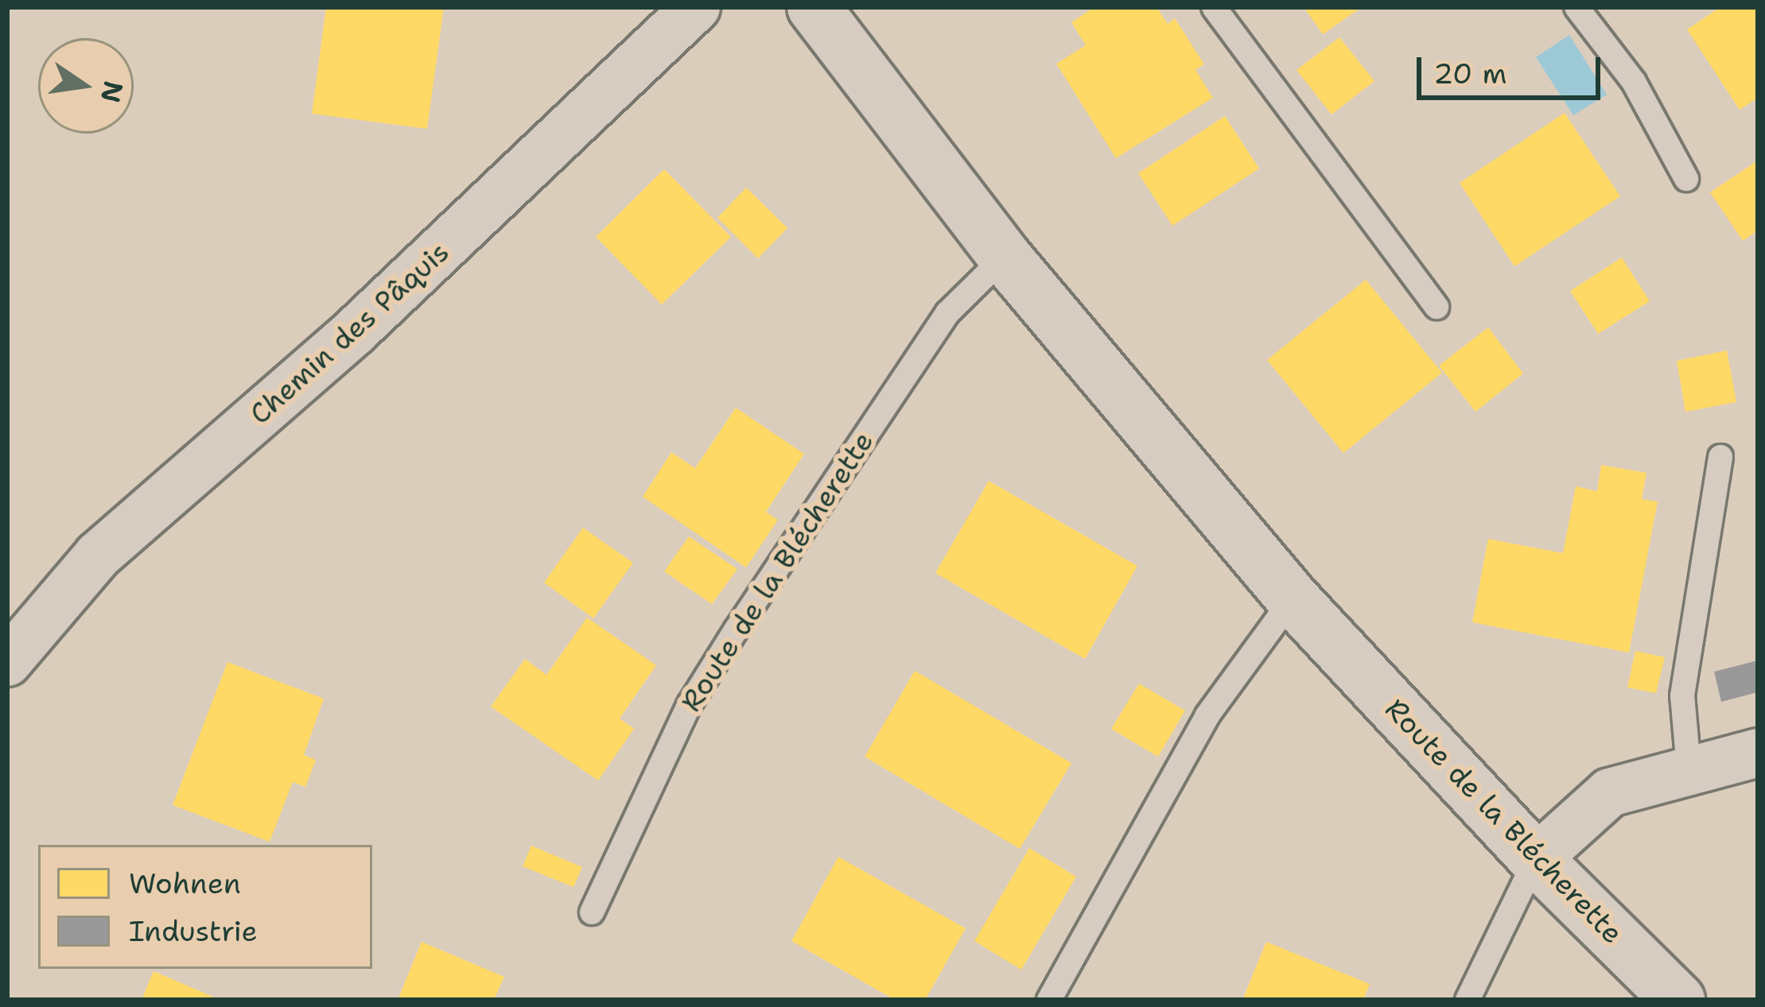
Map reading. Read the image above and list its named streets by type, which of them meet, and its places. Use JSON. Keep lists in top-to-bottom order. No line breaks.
{"streets":{"main road":["Route de la Blécherette"],"street":["Chemin des Pâquis"]},"legend":["Wohnen","Industrie"],"scale_bar":"20 m","north":"right"}
